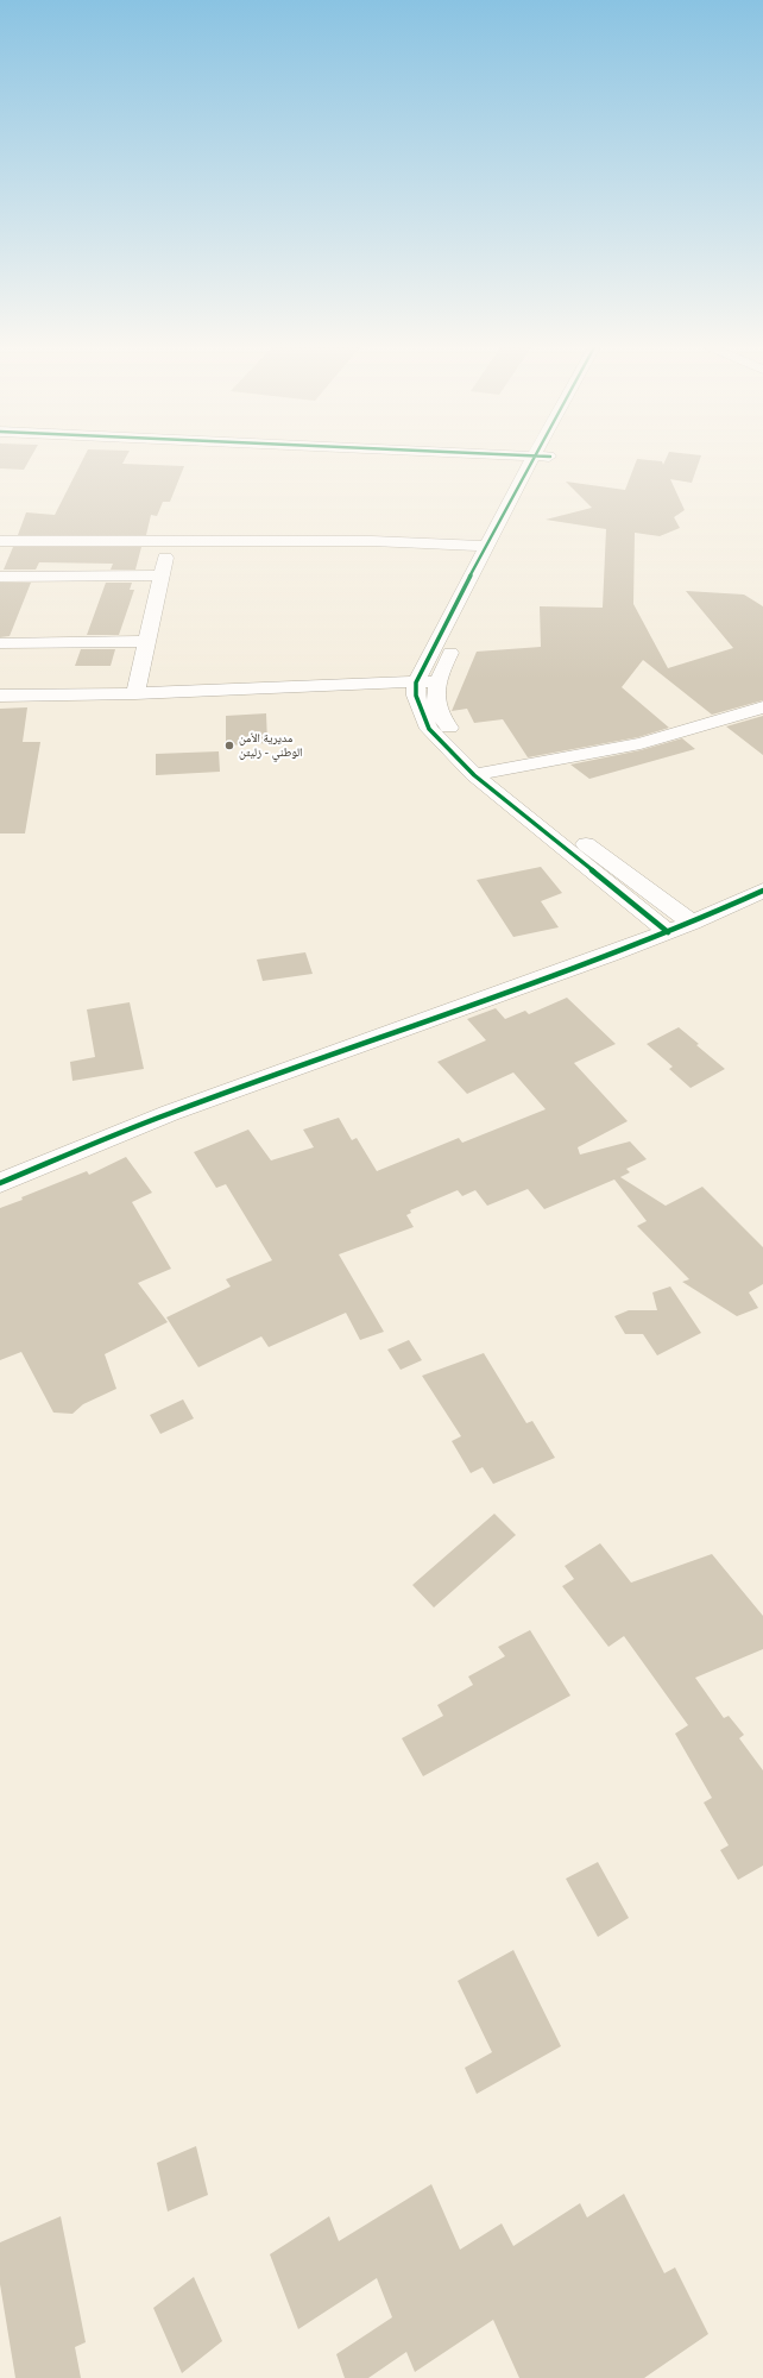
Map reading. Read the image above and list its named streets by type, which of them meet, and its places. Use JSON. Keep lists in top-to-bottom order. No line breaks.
{"places":["مديرية الأمن الوطني - زليتن"]}
